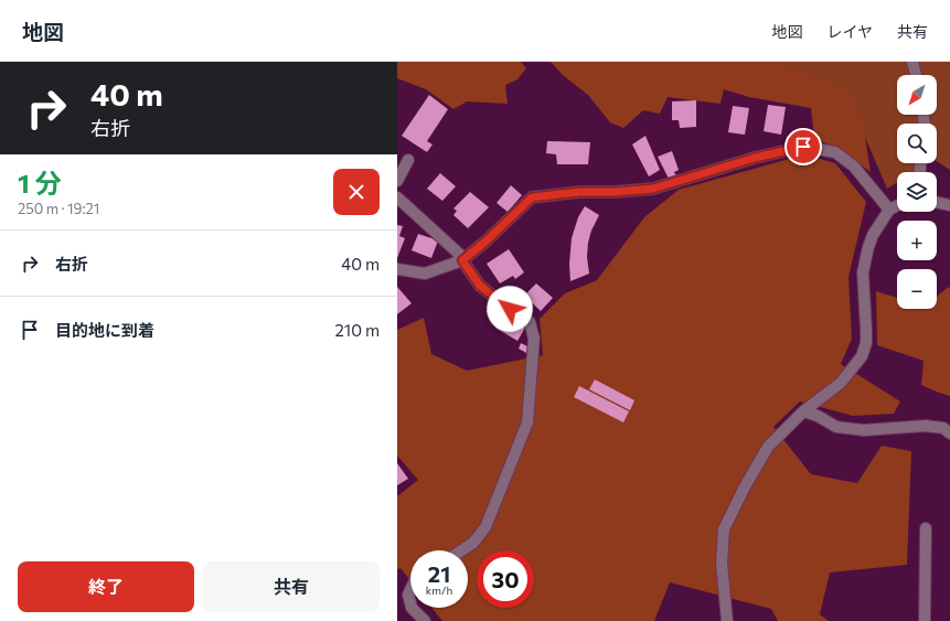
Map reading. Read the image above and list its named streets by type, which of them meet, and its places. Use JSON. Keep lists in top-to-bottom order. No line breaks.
{"north":"bottom left","page":{"header":"地図","nav":["地図","レイヤ","共有"],"turn":["40 m","右折"],"map_buttons":["+","−"],"heading":["1 分","250 m · 19:21"],"list":[{"name":"右折","value":"40 m"},{"name":"目的地に到着","value":"210 m"}],"speed":"21 km/h","limit":"30","buttons":["終了","共有"]}}
